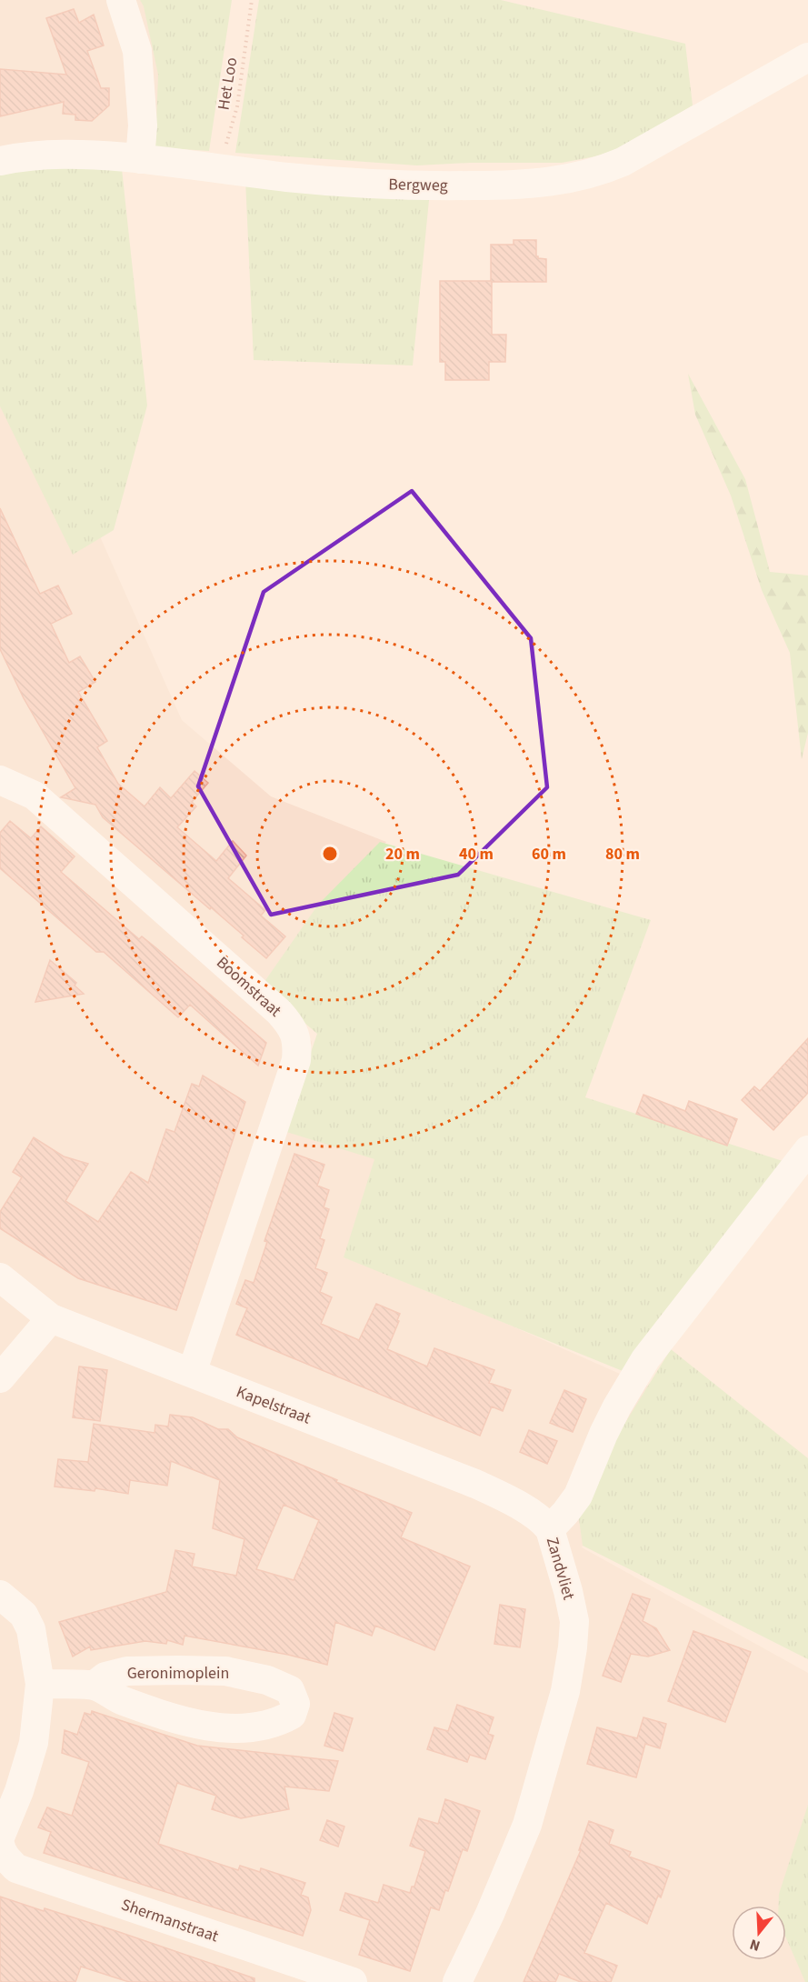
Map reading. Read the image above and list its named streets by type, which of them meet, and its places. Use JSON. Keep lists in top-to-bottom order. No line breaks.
{"streets":{"street":["Bergweg","Boomstraat","Kapelstraat","Zandvliet","Geronimoplein","Shermanstraat"],"path":["Het Loo"]},"crossings":[["Het Loo","Bergweg"],["Boomstraat","Kapelstraat"],["Kapelstraat","Zandvliet"]],"north":"bottom","rings":["20 m","40 m","60 m","80 m"]}
